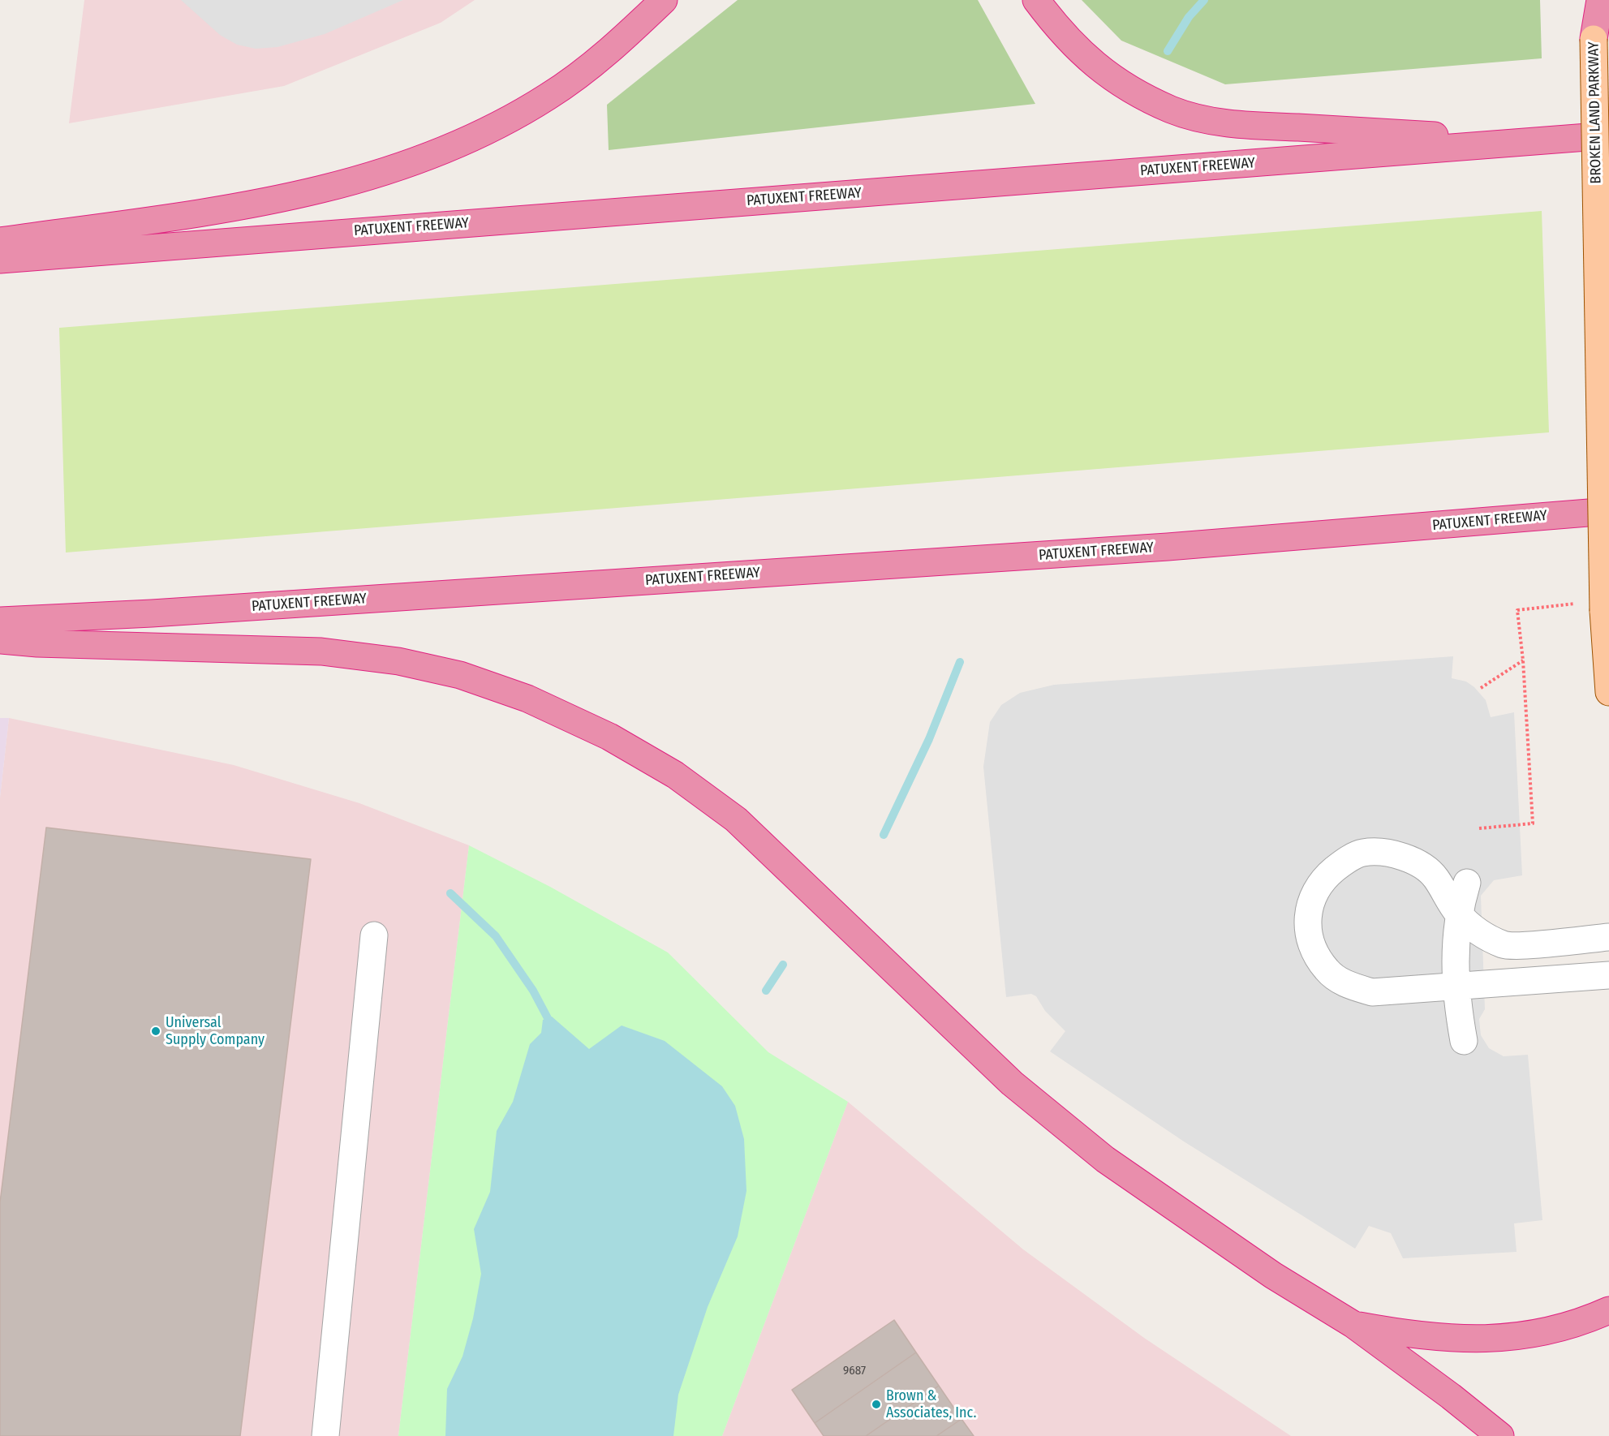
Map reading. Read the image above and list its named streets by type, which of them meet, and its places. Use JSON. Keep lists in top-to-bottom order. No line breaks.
{"streets":{"highway":["PATUXENT FREEWAY"],"main road":["BROKEN LAND PARKWAY"]},"places":["Universal Supply Company","Brown & Associates, Inc."],"house_numbers":["9687"]}
